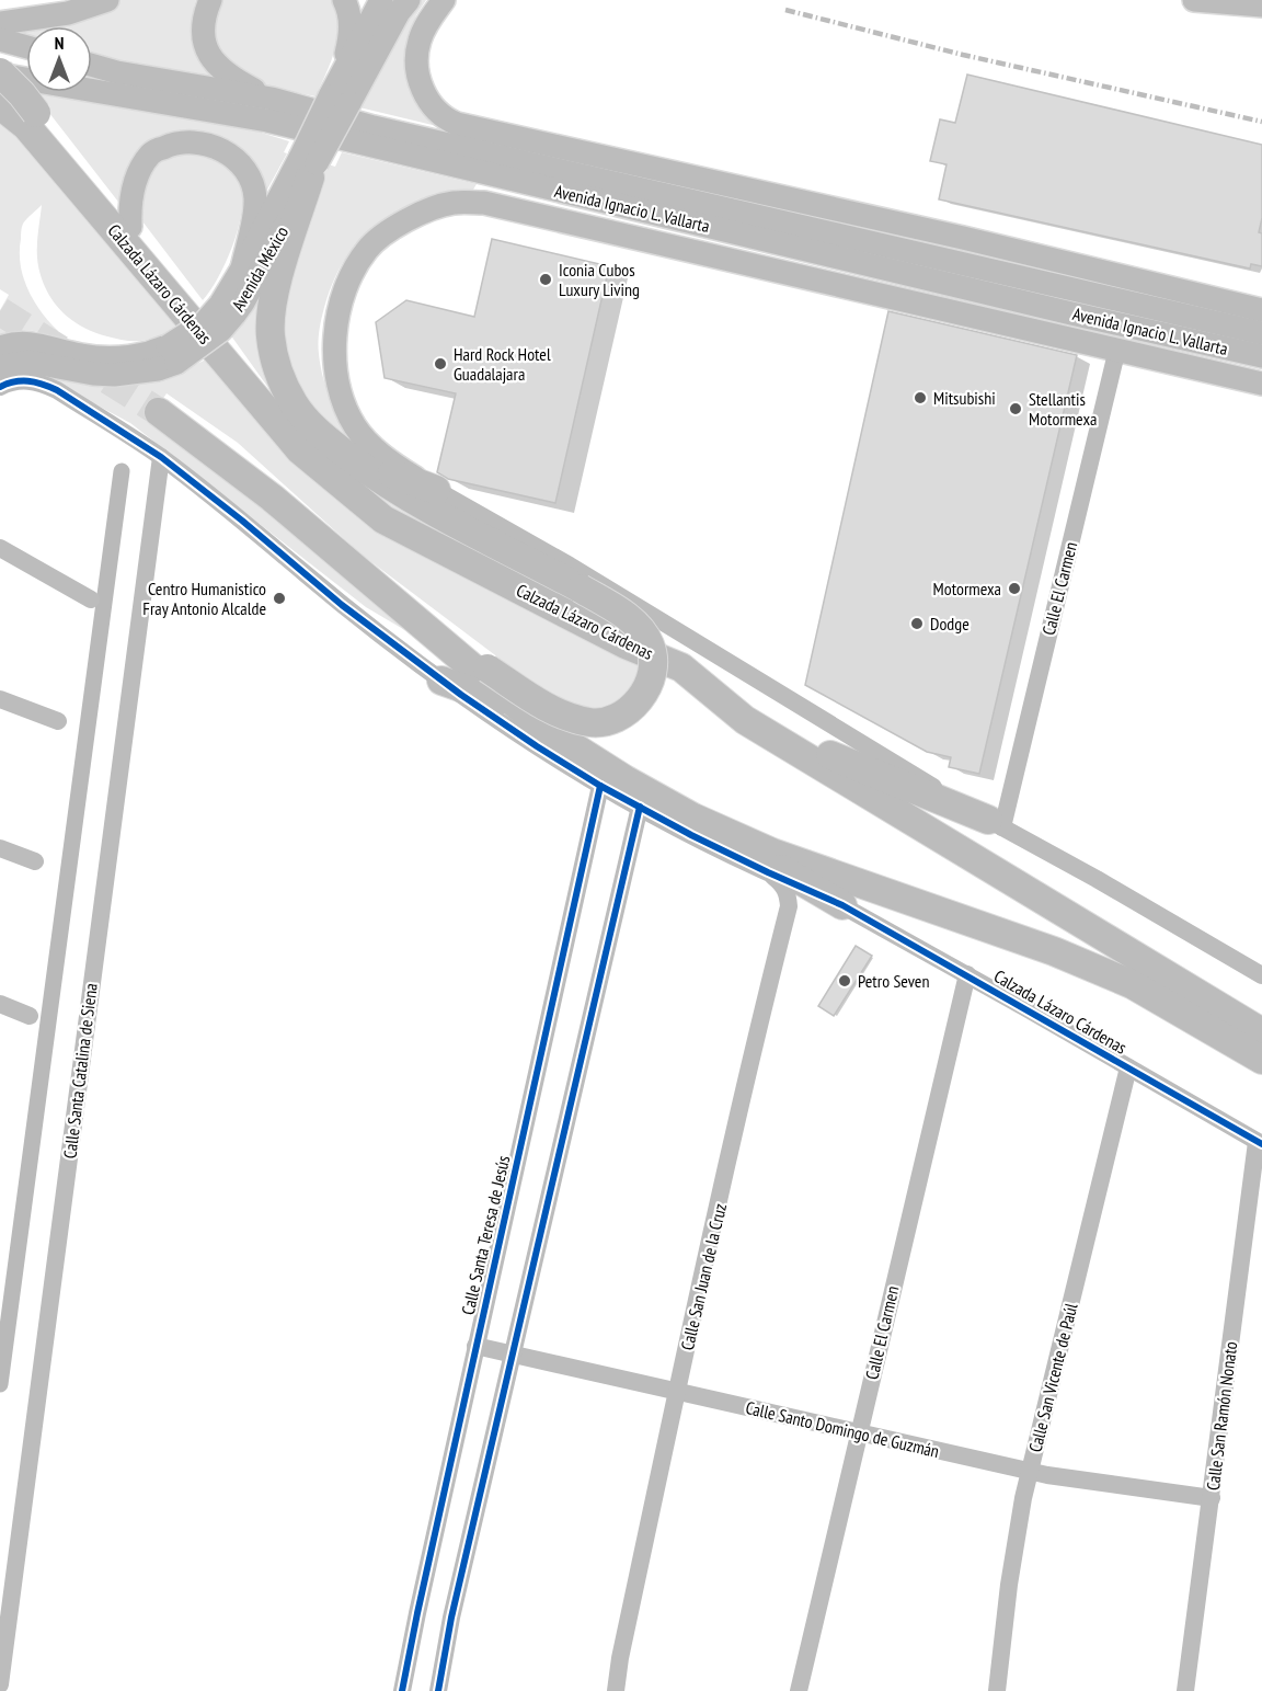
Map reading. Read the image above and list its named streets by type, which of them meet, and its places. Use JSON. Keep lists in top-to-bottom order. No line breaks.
{"streets":{"highway":["Calzada Lázaro Cárdenas"],"main road":["Avenida Ignacio L. Vallarta","Avenida México"],"street":["Calle El Carmen","Calle Santa Catalina de Siena","Calle Santa Teresa de Jesús","Calle San Juan de la Cruz","Calle San Vicente de Paúl","Calle San Ramón Nonato","Calle Santo Domingo de Guzmán"]},"crossings":[["Avenida Ignacio L. Vallarta","Calle El Carmen"],["Calzada Lázaro Cárdenas","Calle El Carmen"],["Calzada Lázaro Cárdenas","Calle Santa Catalina de Siena"],["Calzada Lázaro Cárdenas","Calle Santa Teresa de Jesús"],["Calzada Lázaro Cárdenas","Calle San Juan de la Cruz"],["Calzada Lázaro Cárdenas","Calle San Vicente de Paúl"],["Calzada Lázaro Cárdenas","Calle San Ramón Nonato"],["Calle El Carmen","Calle Santo Domingo de Guzmán"],["Calle Santa Teresa de Jesús","Calle Santo Domingo de Guzmán"],["Calle San Juan de la Cruz","Calle Santo Domingo de Guzmán"],["Calle San Vicente de Paúl","Calle Santo Domingo de Guzmán"],["Calle San Ramón Nonato","Calle Santo Domingo de Guzmán"]],"places":["Iconia Cubos Luxury Living","Hard Rock Hotel Guadalajara","Mitsubishi","Stellantis Motormexa","Motormexa","Centro Humanistico Fray Antonio Alcalde","Dodge","Petro Seven"],"north":"top"}
